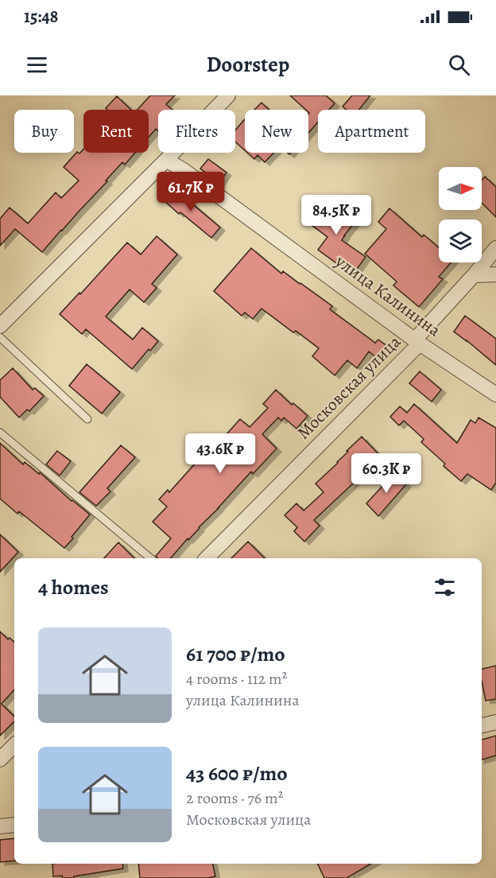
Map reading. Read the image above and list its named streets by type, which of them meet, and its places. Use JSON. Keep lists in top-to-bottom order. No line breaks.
{"streets":{"street":["улица Калинина","Московская улица"]},"crossings":[["улица Калинина","Московская улица"]],"north":"right","page":{"status":"15:48","header":"Doorstep","chip":["Buy","Rent","Filters","New","Apartment"],"price":["61.7K ₽","84.5K ₽","43.6K ₽","60.3K ₽"],"heading":"4 homes","list":[{"name":"61 700 ₽/mo","note":"4 rooms · 112 m² · улица Калинина"},{"name":"43 600 ₽/mo","note":"2 rooms · 76 m² · Московская улица"}]}}
